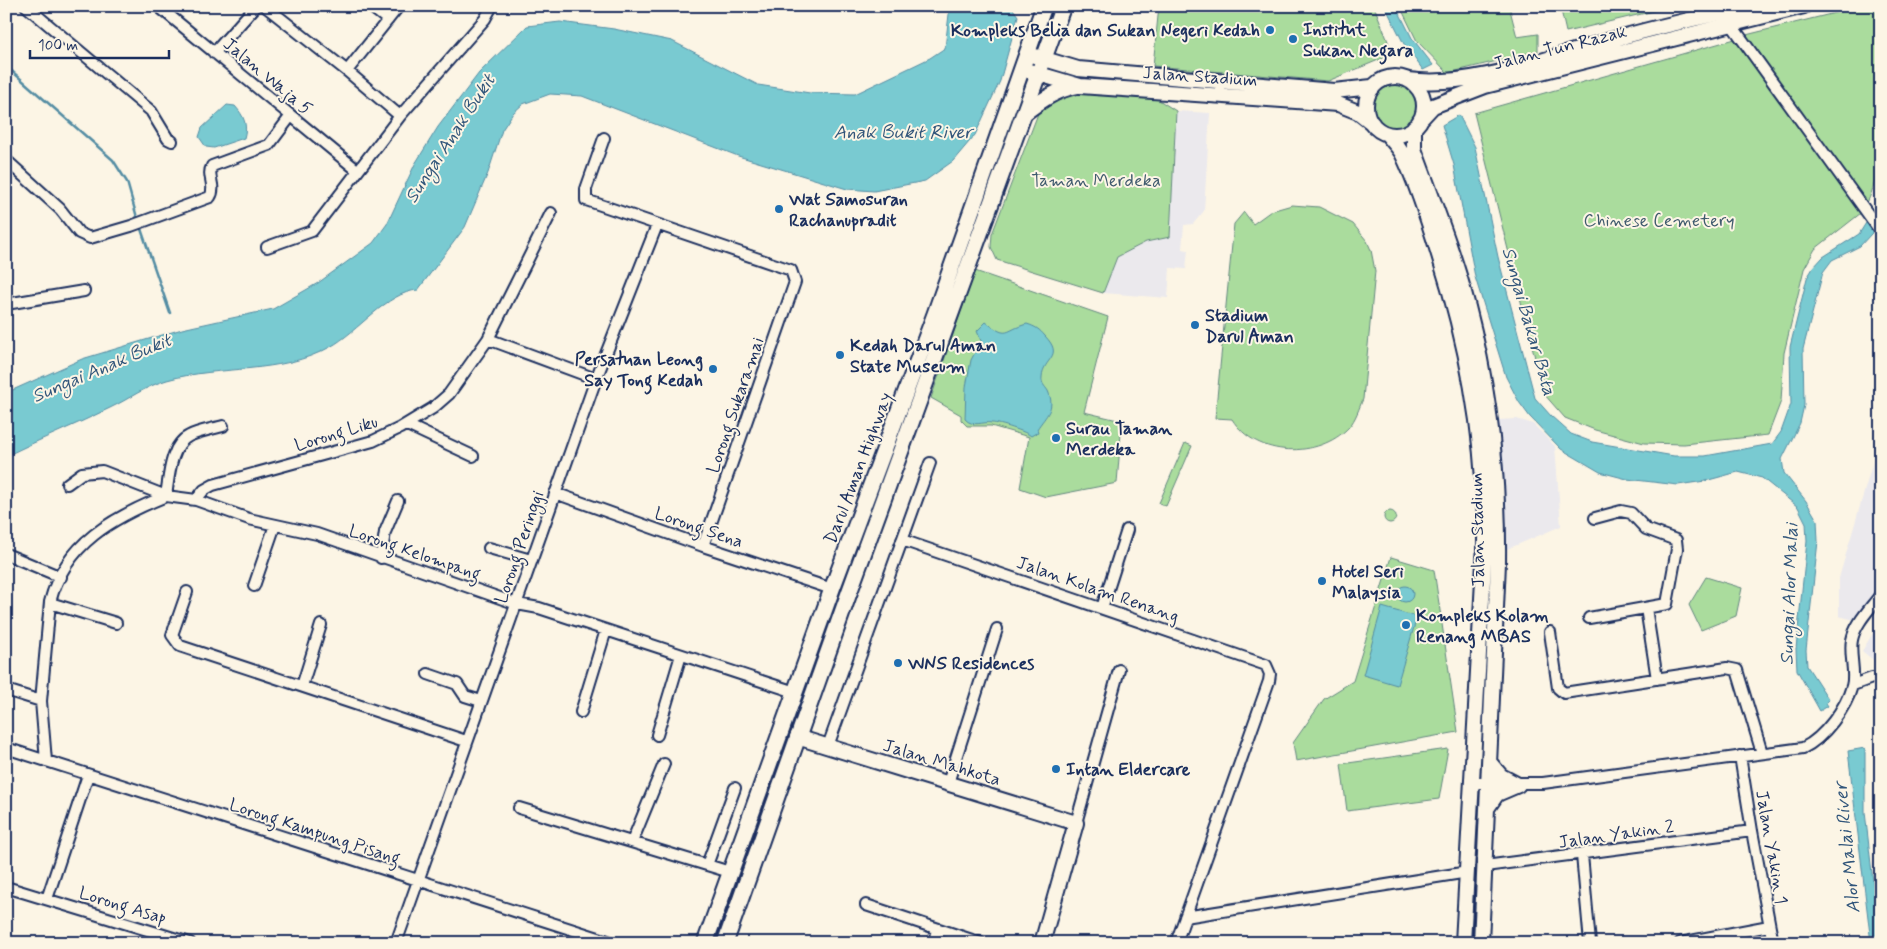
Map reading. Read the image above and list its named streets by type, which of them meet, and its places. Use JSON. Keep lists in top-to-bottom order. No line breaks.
{"streets":{"main road":["Jalan Tun Razak","Jalan Stadium","Darul Aman Highway","Jalan Mahkota"],"street":["Jalan Waja 5","Lorong Sukaramai","Lorong Liku","Lorong Sena","Lorong Peringgi","Lorong Kelompang","Jalan Kolam Renang","Lorong Kampung Pisang","Jalan Yakin 2","Jalan Yakin 1","Lorong Asap"]},"crossings":[["Jalan Tun Razak","Jalan Stadium"],["Jalan Stadium","Darul Aman Highway"],["Jalan Stadium","Jalan Yakin 2"],["Lorong Sukaramai","Lorong Sena"],["Lorong Sukaramai","Lorong Peringgi"],["Lorong Liku","Lorong Kelompang"],["Darul Aman Highway","Lorong Sena"],["Darul Aman Highway","Lorong Kelompang"],["Darul Aman Highway","Jalan Mahkota"],["Lorong Sena","Lorong Peringgi"],["Lorong Peringgi","Lorong Kelompang"],["Lorong Peringgi","Lorong Kampung Pisang"],["Jalan Yakin 2","Jalan Yakin 1"]],"water":["Anak Bukit River","Sungai Anak Bukit","Sungai Bakar Bata","Sungai Alor Malai","Alor Malai River"],"parks":["Taman Merdeka","Chinese Cemetery"],"places":["Kompleks Belia dan Sukan Negeri Kedah","Institut Sukan Negara","Wat Samosuran Rachanupradit","Stadium Darul Aman","Kedah Darul Aman State Museum","Persatuan Leong Say Tong Kedah","Surau Taman Merdeka","Hotel Seri Malaysia","Kompleks Kolam Renang MBAS","WNS Residences","Intan Eldercare"],"scale_bar":"100 m"}
